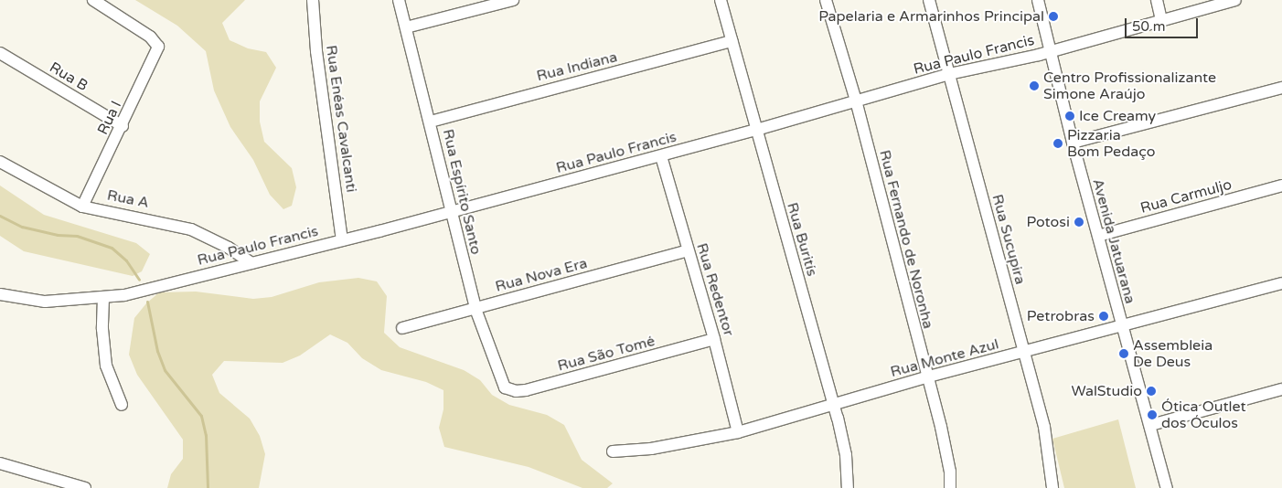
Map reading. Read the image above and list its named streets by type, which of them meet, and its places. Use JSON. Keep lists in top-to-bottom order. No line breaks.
{"streets":{"street":["Rua Paulo Francis","Rua Indiana","Rua B","Rua I","Rua Enéas Cavalcanti","Rua Espírito Santo","Rua Carmuljo","Rua A","Rua Buritís","Rua Fernando de Noronha","Rua Sucupira","Avenida Jatuarana","Rua Nova Era","Rua Redentor","Rua São Tomé","Rua Monte Azul"]},"crossings":[["Rua Paulo Francis","Rua Enéas Cavalcanti"],["Rua Paulo Francis","Rua Espírito Santo"],["Rua Paulo Francis","Rua A"],["Rua Paulo Francis","Rua Buritís"],["Rua Paulo Francis","Rua Fernando de Noronha"],["Rua Paulo Francis","Rua Sucupira"],["Rua Paulo Francis","Avenida Jatuarana"],["Rua Paulo Francis","Rua Redentor"],["Rua Indiana","Rua Espírito Santo"],["Rua Indiana","Rua Buritís"],["Rua B","Rua I"],["Rua I","Rua A"],["Rua Espírito Santo","Rua Nova Era"],["Rua Espírito Santo","Rua São Tomé"],["Rua Carmuljo","Avenida Jatuarana"],["Rua Buritís","Rua Monte Azul"],["Rua Fernando de Noronha","Rua Monte Azul"],["Rua Sucupira","Rua Monte Azul"],["Avenida Jatuarana","Rua Monte Azul"],["Rua Nova Era","Rua Redentor"],["Rua Redentor","Rua São Tomé"],["Rua Redentor","Rua Monte Azul"]],"places":["Papelaria e Armarinhos Principal","Centro Profissionalizante Simone Araújo","Ice Creamy","Pizzaria Bom Pedaço","Potosi","Petrobras","Assembleia De Deus","WalStudio","Ótica Outlet dos Óculos"],"scale_bar":"50 m"}
